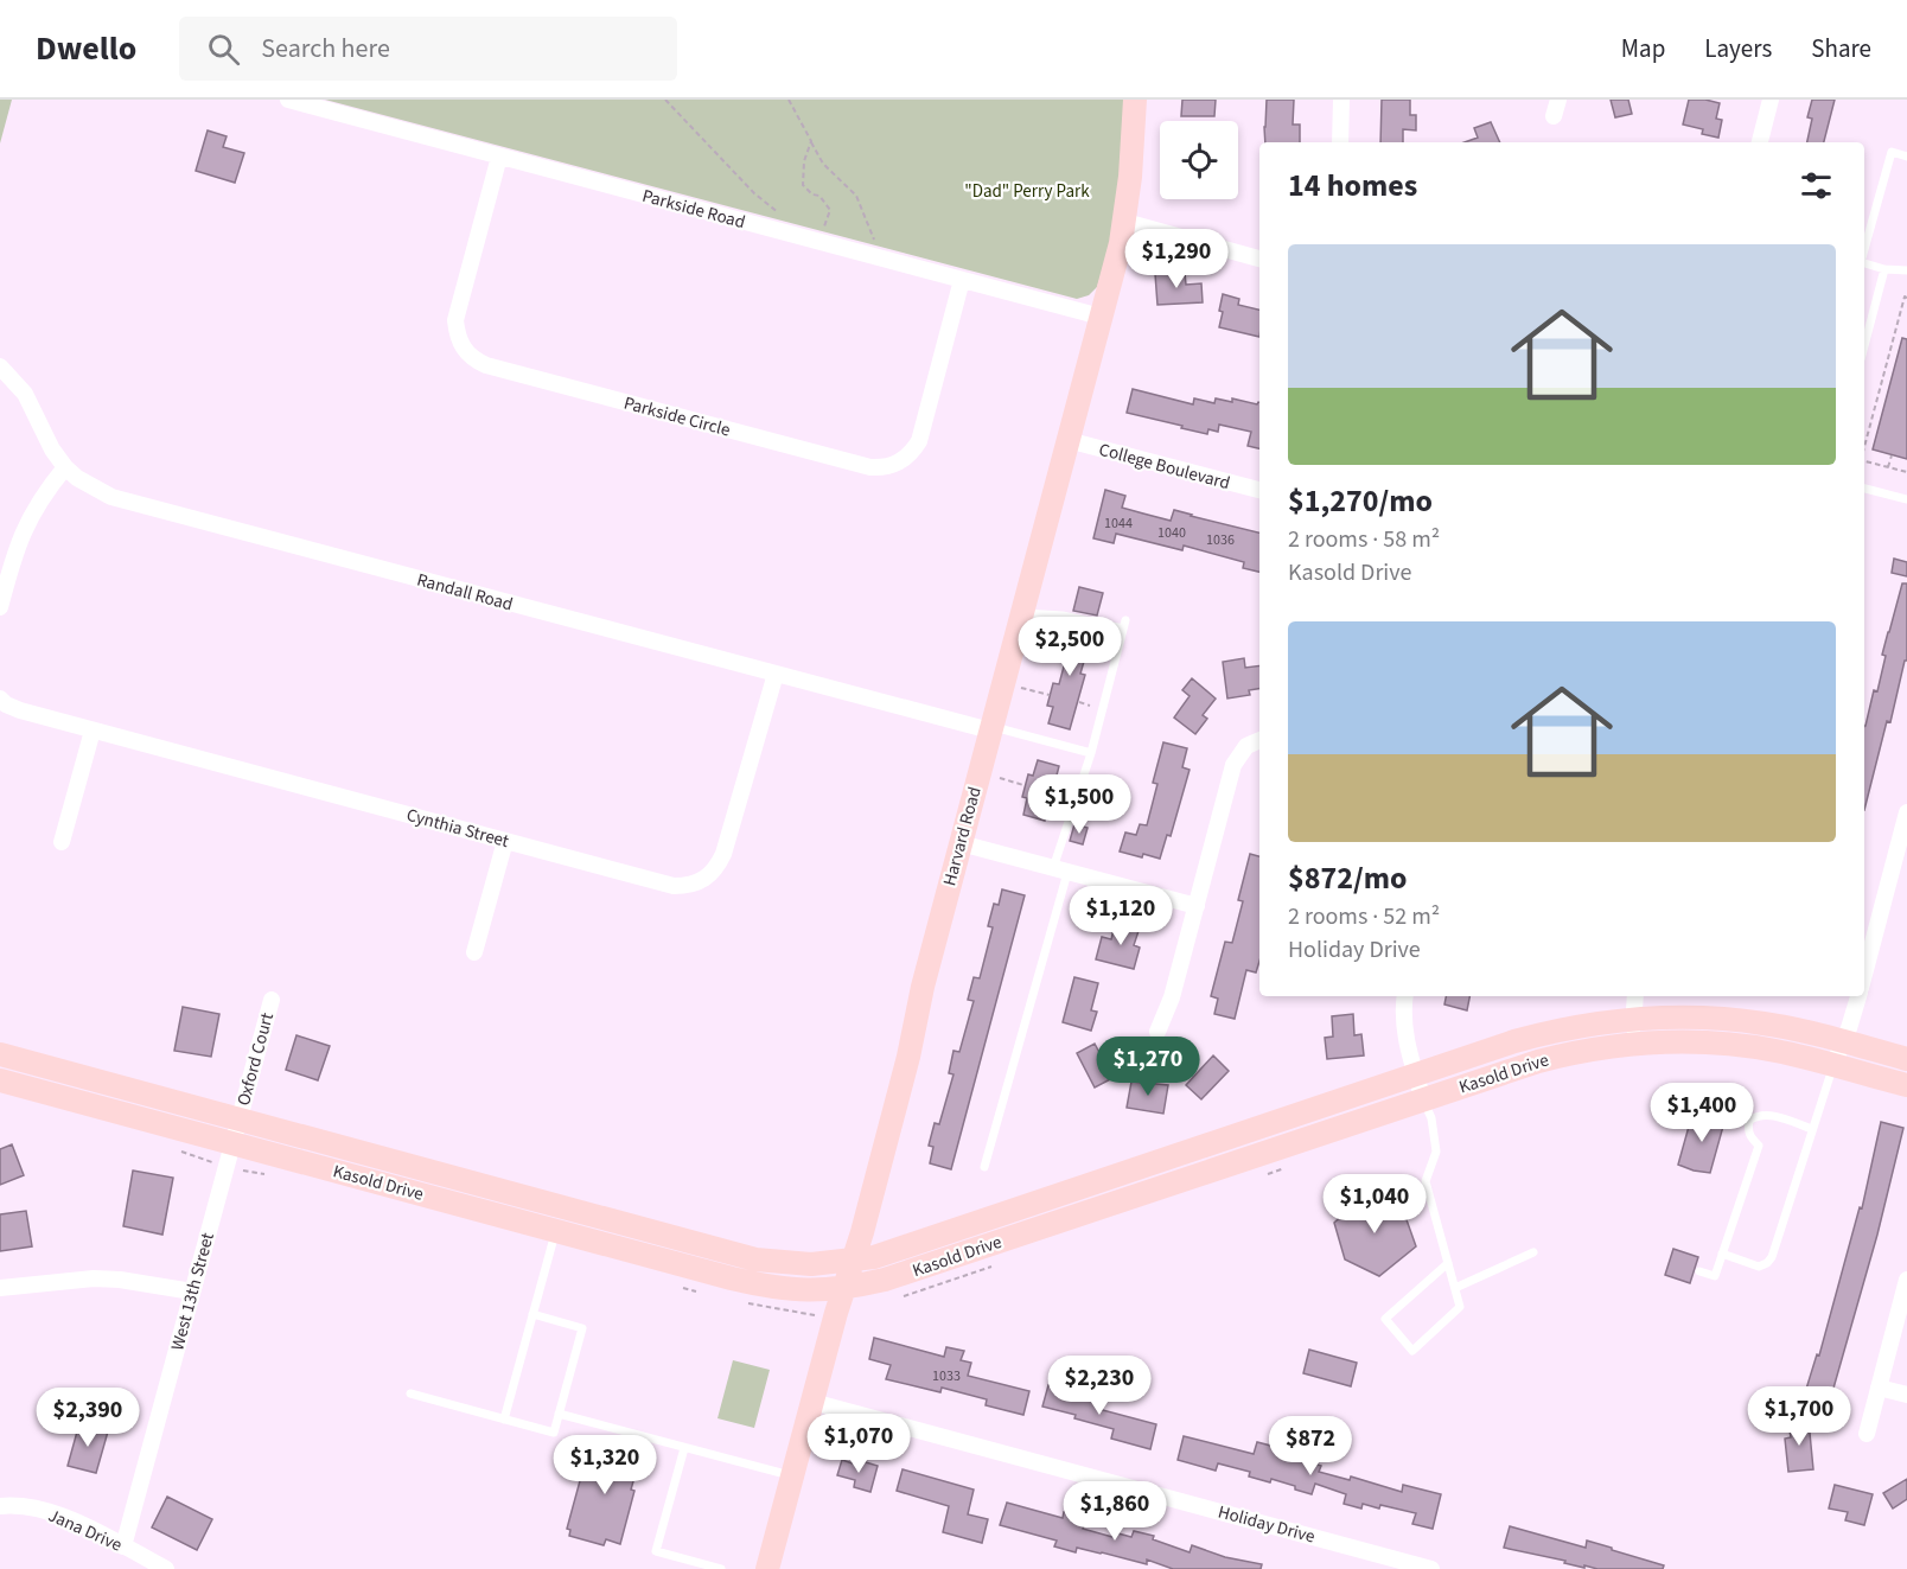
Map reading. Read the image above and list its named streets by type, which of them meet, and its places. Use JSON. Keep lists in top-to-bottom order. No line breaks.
{"streets":{"main road":["Harvard Road","Kasold Drive"],"street":["Parkside Road","Parkside Circle","College Boulevard","Randall Road","Cynthia Street","Oxford Court","West 13th Street","Holiday Drive","Jana Drive"]},"crossings":[["Parkside Road","Parkside Circle"],["Parkside Road","Harvard Road"],["College Boulevard","Harvard Road"],["Randall Road","Cynthia Street"],["Randall Road","Harvard Road"],["Harvard Road","Kasold Drive"],["Harvard Road","Holiday Drive"],["Oxford Court","Kasold Drive"],["Oxford Court","West 13th Street"],["Kasold Drive","West 13th Street"],["West 13th Street","Jana Drive"]],"parks":["\"Dad\" Perry Park"],"house_numbers":["1044","1040","1036","1033"],"page":{"header":"Dwello","search":"Search here","nav":["Map","Layers","Share"],"heading":"14 homes","list":[{"name":"$1,270/mo","note":"2 rooms · 58 m² · Kasold Drive"},{"name":"$872/mo","note":"2 rooms · 52 m² · Holiday Drive"}],"price":["$1,290","$2,500","$1,500","$1,120","$1,270","$1,400","$1,040","$2,230","$1,700","$2,390","$1,070","$872","$1,320","$1,860"]}}
